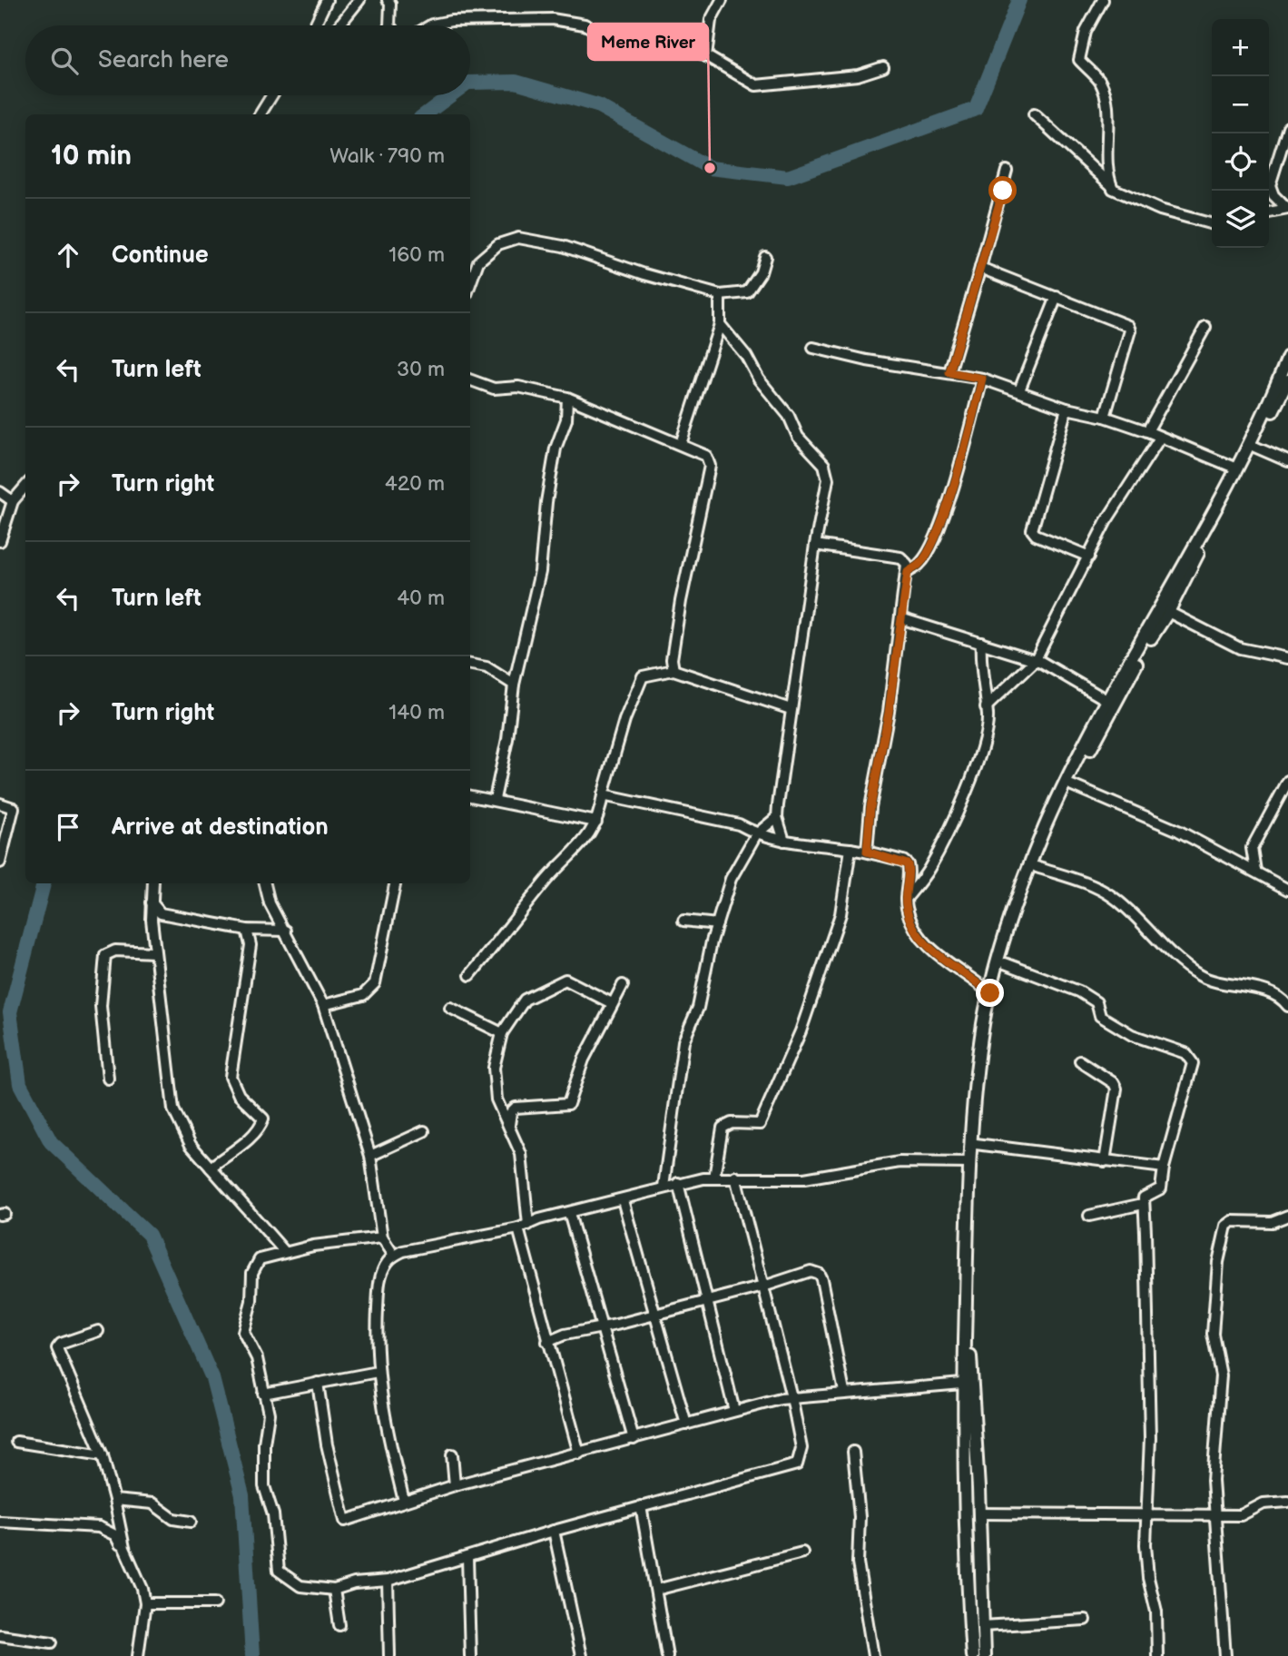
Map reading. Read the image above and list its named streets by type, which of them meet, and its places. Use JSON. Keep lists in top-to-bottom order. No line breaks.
{"places":["Meme River"],"page":{"map_buttons":["+","−"],"search":"Search here","heading":["10 min","Walk · 790 m"],"list":[["Continue","160 m"],["Turn left","30 m"],["Turn right","420 m"],["Turn left","40 m"],["Turn right","140 m"],"Arrive at destination"]}}
